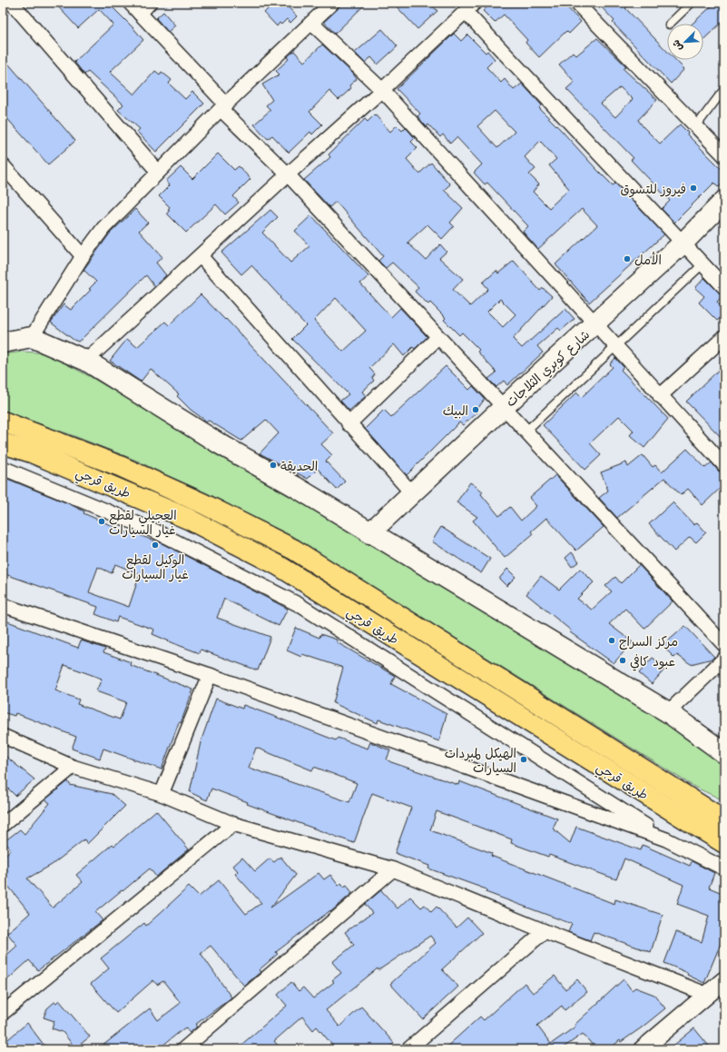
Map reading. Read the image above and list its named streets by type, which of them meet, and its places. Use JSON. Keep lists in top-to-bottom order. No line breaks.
{"streets":{"highway":["طريق قرجي"],"main road":["شارع كوبري الثلاجات"]},"places":["فيروز للتسوق","الأمل","البيك","الحديقة","العجيلي لقطع غيار السيارات","الوكيل لقطع غيار السيارات","مركز السراج","عبود كافي","الهيكل لمبردات السيارات"],"north":"bottom left"}
